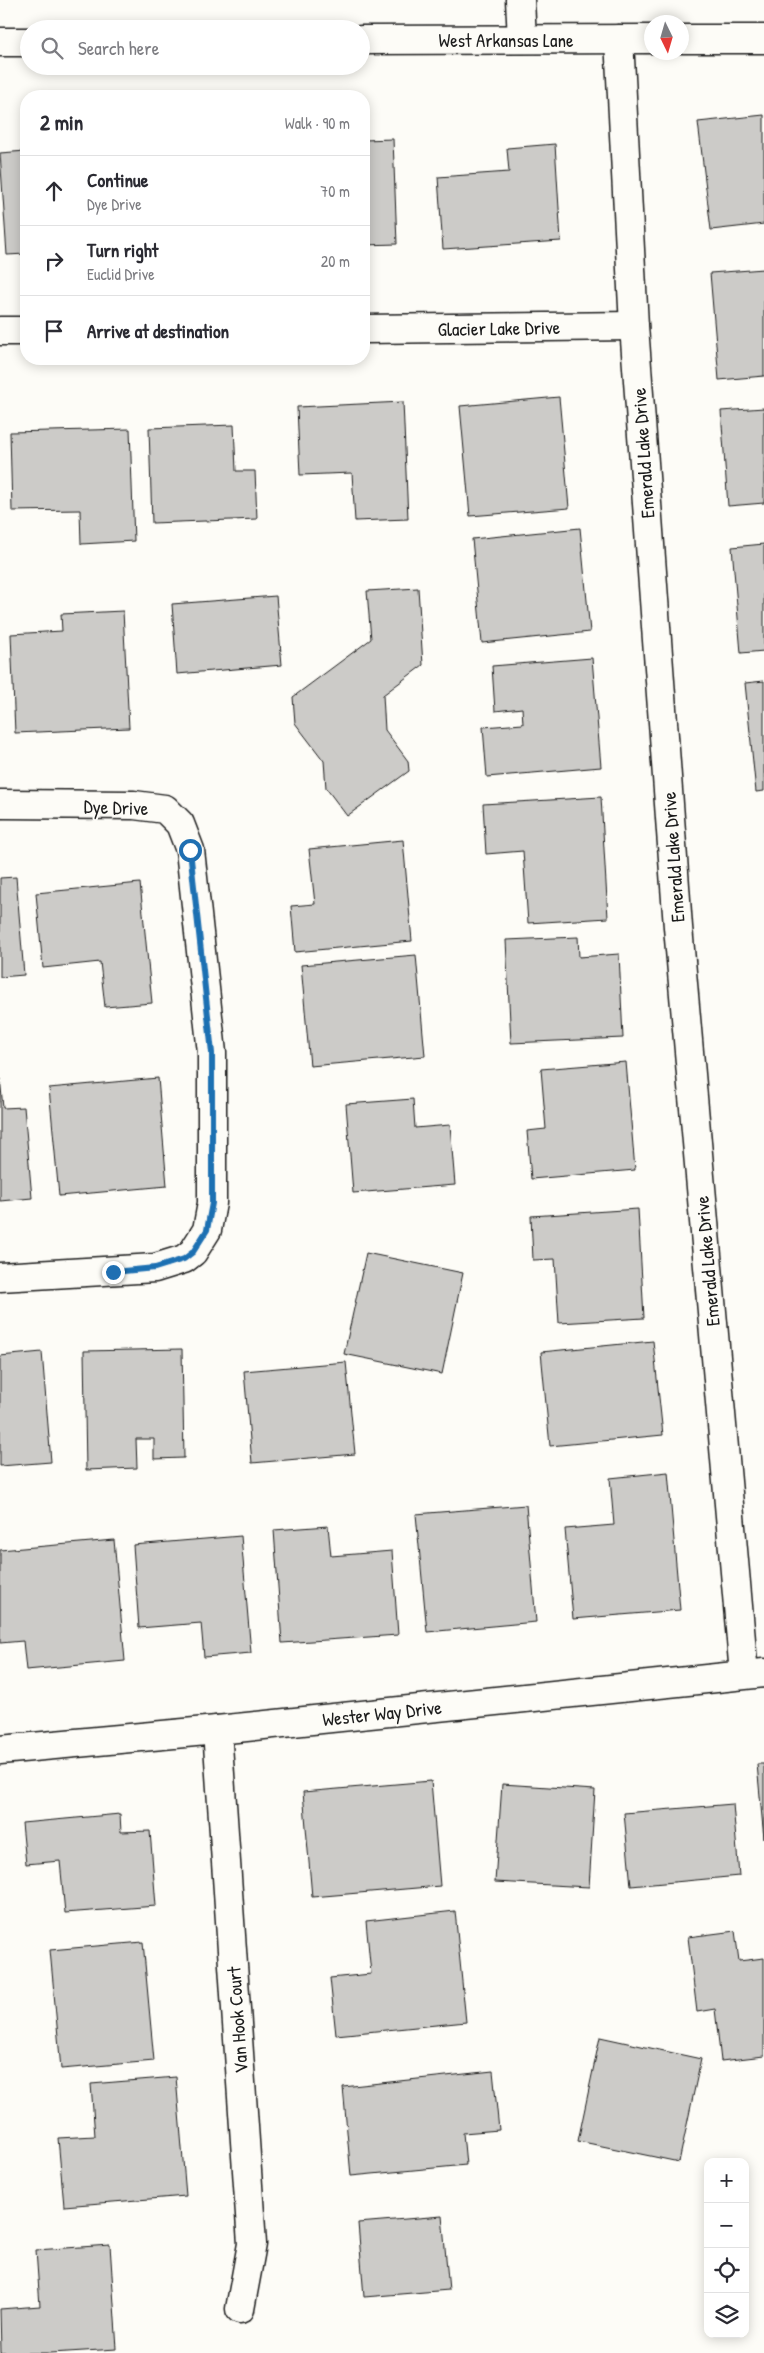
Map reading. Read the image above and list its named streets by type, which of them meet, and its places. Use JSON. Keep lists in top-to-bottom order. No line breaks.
{"streets":{"street":["West Arkansas Lane","Glacier Lake Drive","Emerald Lake Drive","Dye Drive","Wester Way Drive","Van Hook Court"]},"crossings":[["West Arkansas Lane","Emerald Lake Drive"],["Glacier Lake Drive","Emerald Lake Drive"],["Emerald Lake Drive","Wester Way Drive"],["Wester Way Drive","Van Hook Court"]],"north":"bottom","page":{"search":"Search here","heading":["2 min","Walk · 90 m"],"list":[["Continue","Dye Drive","70 m"],["Turn right","Euclid Drive","20 m"],"Arrive at destination"],"map_buttons":["+","−"]}}
